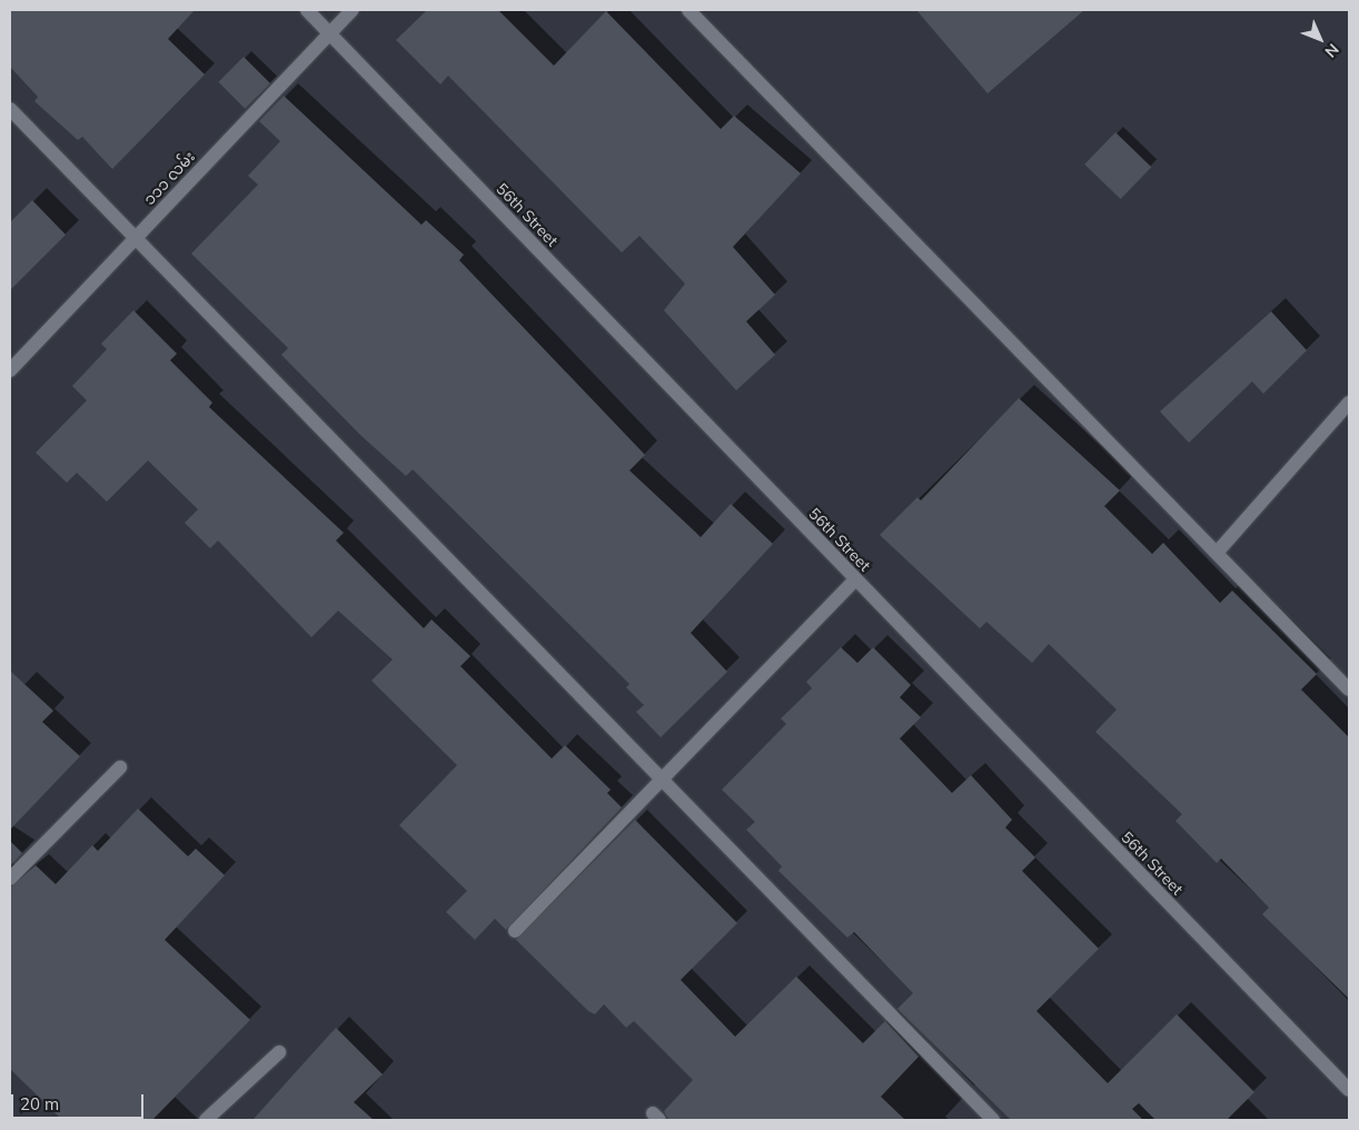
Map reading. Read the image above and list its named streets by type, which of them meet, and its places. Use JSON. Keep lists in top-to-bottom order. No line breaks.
{"streets":{"street":["၁၁၁ လမ်း","56th Street"]},"crossings":[["၁၁၁ လမ်း","56th Street"]],"scale_bar":"20 m","north":"bottom right"}
